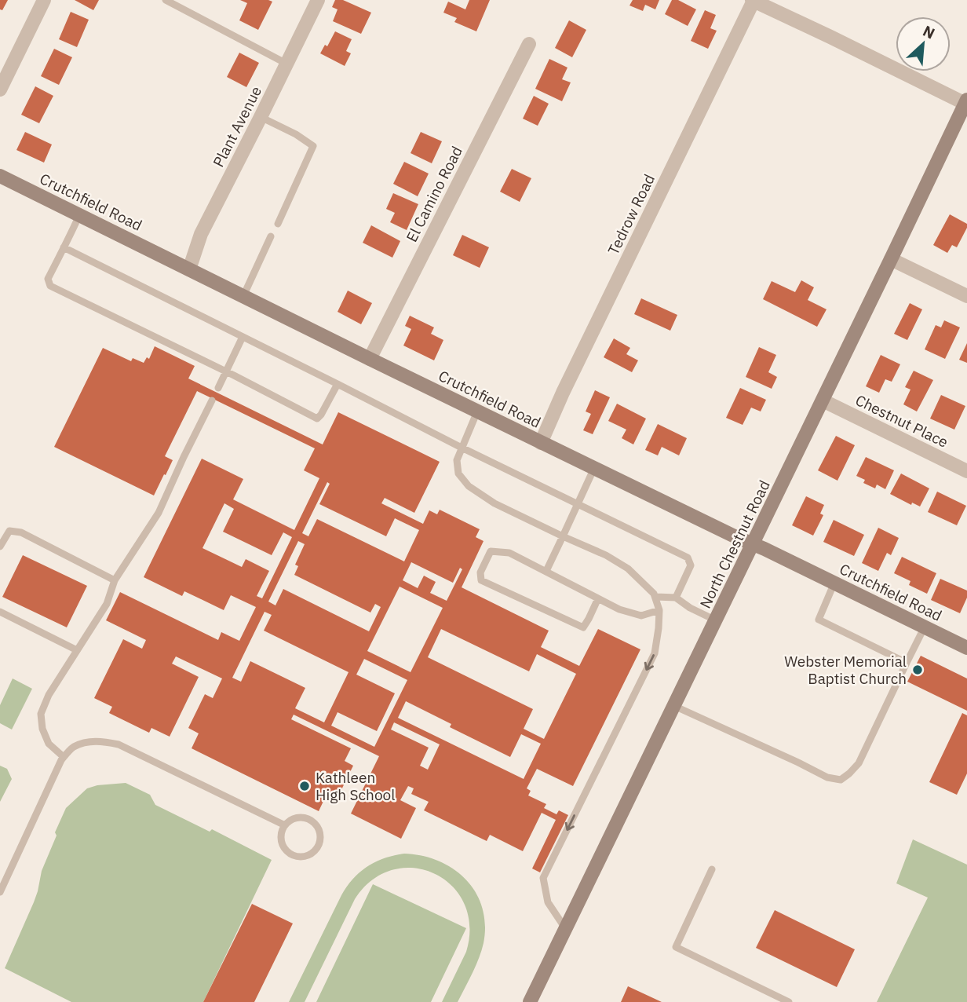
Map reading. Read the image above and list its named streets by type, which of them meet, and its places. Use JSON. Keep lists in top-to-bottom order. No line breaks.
{"streets":{"street":["Plant Avenue","El Camino Road","Crutchfield Road","Tedrow Road","Chestnut Place","North Chestnut Road"]},"crossings":[["Plant Avenue","Crutchfield Road"],["El Camino Road","Crutchfield Road"],["Crutchfield Road","Tedrow Road"],["Crutchfield Road","North Chestnut Road"],["Chestnut Place","North Chestnut Road"]],"places":["Webster Memorial Baptist Church","Kathleen High School"],"north":"top right"}
